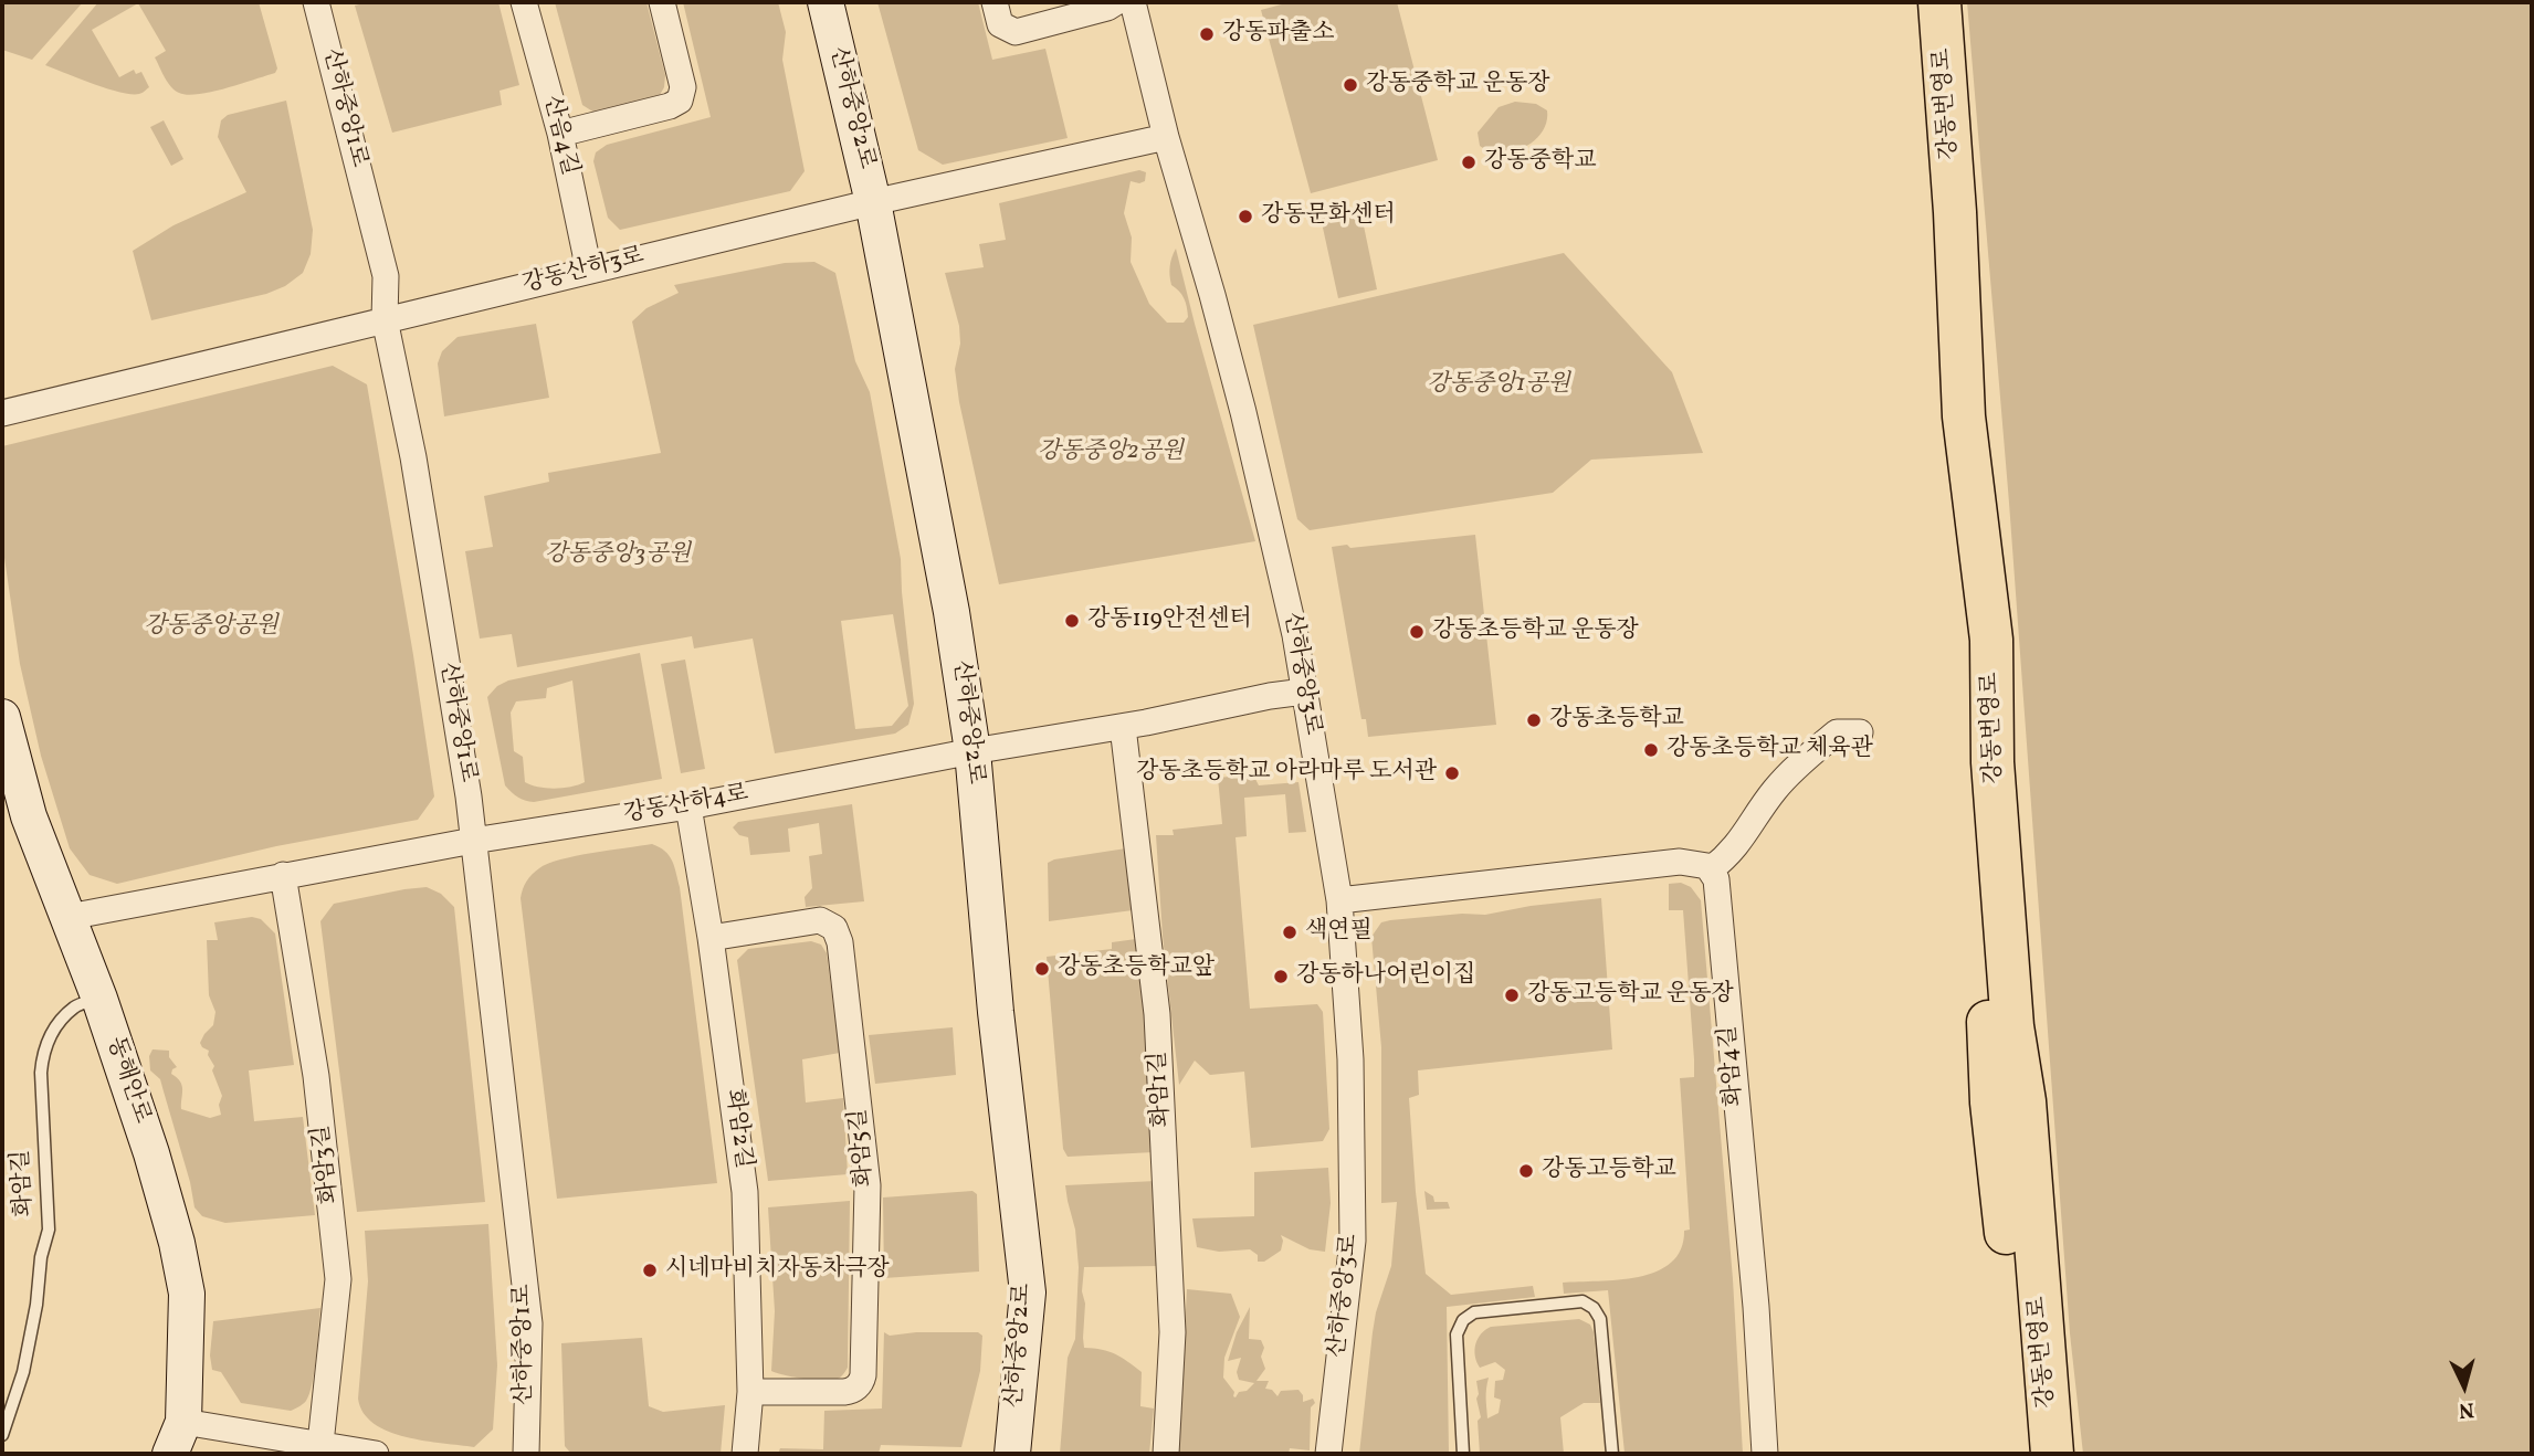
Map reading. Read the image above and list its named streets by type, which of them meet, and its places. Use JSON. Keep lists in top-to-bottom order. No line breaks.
{"streets":{"highway":["강동번영로"],"main road":["산하중앙2로","동해안로"],"street":["산하중앙1로","산음4길","강동산하3로","산하중앙3로","강동산하4로","화암4길","화암1길","화암2길","화암5길","화암3길"],"lane":["화암길"]},"crossings":[["산하중앙1로","강동산하3로"],["산하중앙1로","강동산하4로"],["산하중앙2로","강동산하3로"],["산하중앙2로","강동산하4로"],["산음4길","강동산하3로"],["강동산하3로","산하중앙3로"],["산하중앙3로","강동산하4로"],["강동산하4로","동해안로"],["강동산하4로","화암1길"],["강동산하4로","화암2길"],["강동산하4로","화암3길"],["동해안로","화암길"],["화암2길","화암5길"]],"parks":["강동중앙1공원","강동중앙2공원","강동중앙3공원","강동중앙공원"],"places":["강동파출소","강동중학교 운동장","강동중학교","강동문화센터","강동119안전센터","강동초등학교 운동장","강동초등학교","강동초등학교 체육관","강동초등학교 아라마루 도서관","색연필","강동초등학교앞","강동하나어린이집","강동고등학교 운동장","강동고등학교","시네마비치자동차극장"],"north":"bottom"}
